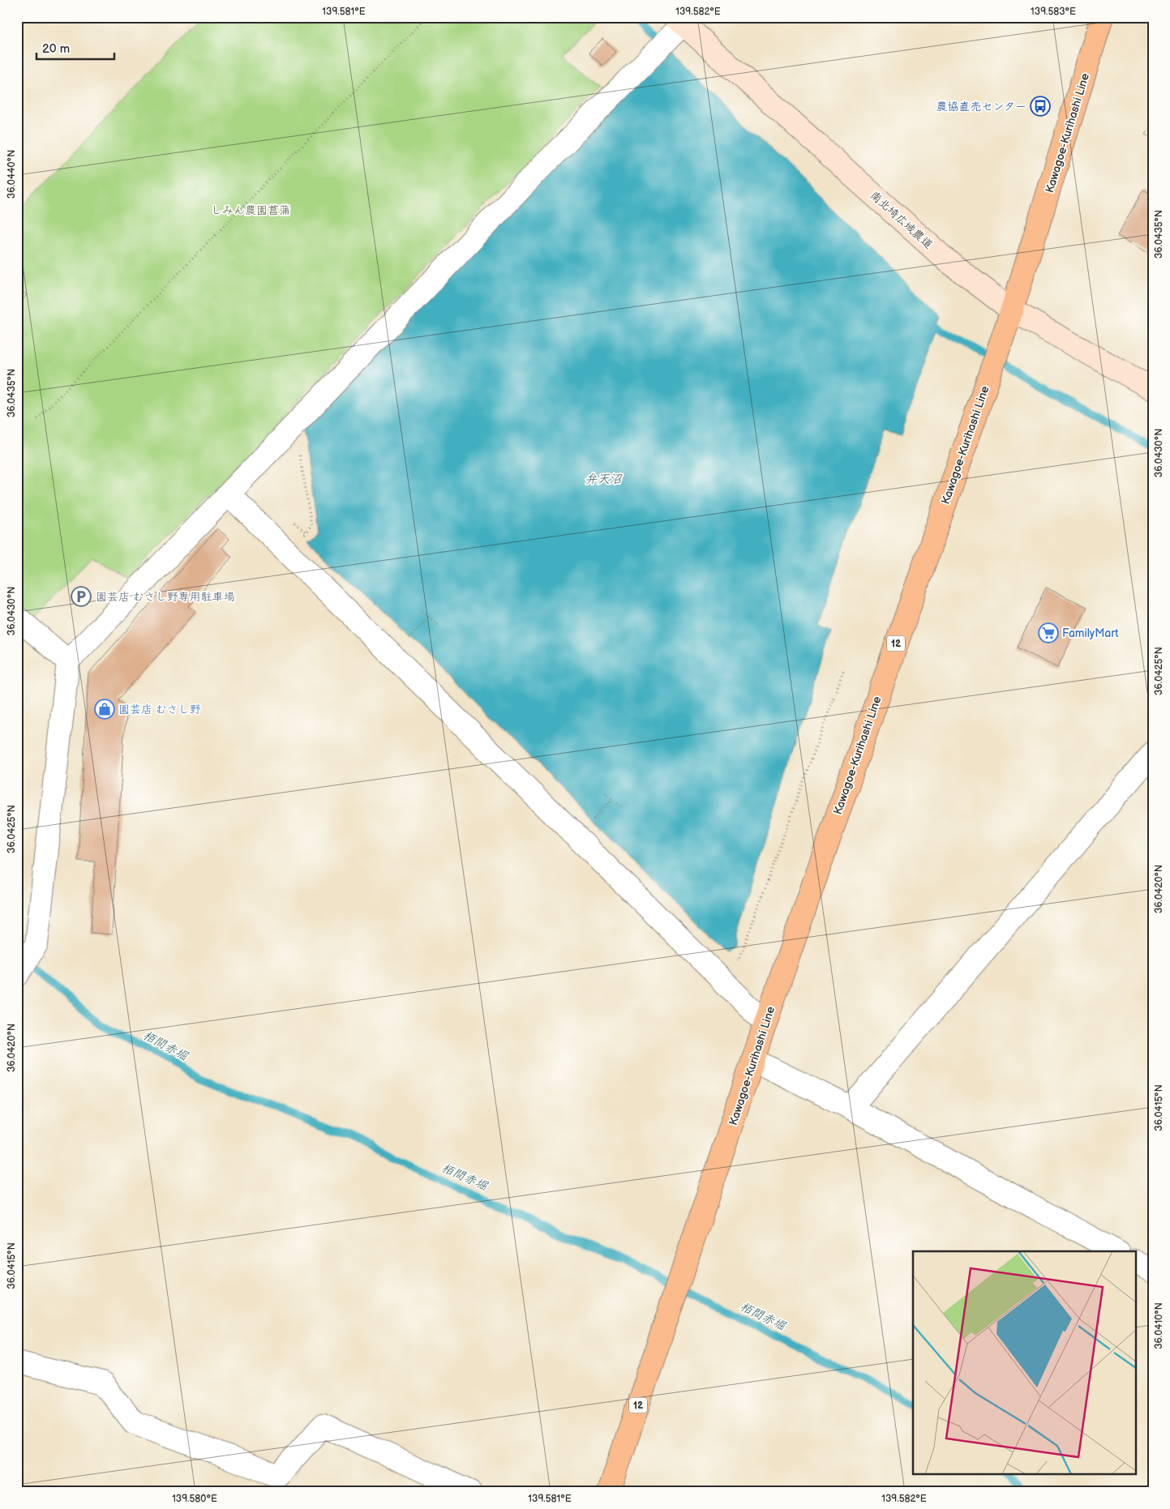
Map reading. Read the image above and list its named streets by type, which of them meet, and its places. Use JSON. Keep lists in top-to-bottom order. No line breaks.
{"streets":{"main road":["Kawagoe-Kurihashi Line","12"],"street":["南北埼広域農道"]},"crossings":[["Kawagoe-Kurihashi Line","南北埼広域農道"]],"water":["弁天沼","栢間赤堀"],"parks":["しみん農園菖蒲"],"places":{"bus stop":["農協直売センター"],"parking":["園芸店 むさし野専用駐車場"],"supermarket":["FamilyMart"],"shop":["園芸店 むさし野"]},"scale_bar":"20 m","coordinates":["139.581°E","139.582°E","139.583°E","36.0440°N","36.0435°N","36.0430°N","36.0425°N","36.0420°N","36.0415°N","36.0410°N","139.580°E"]}
